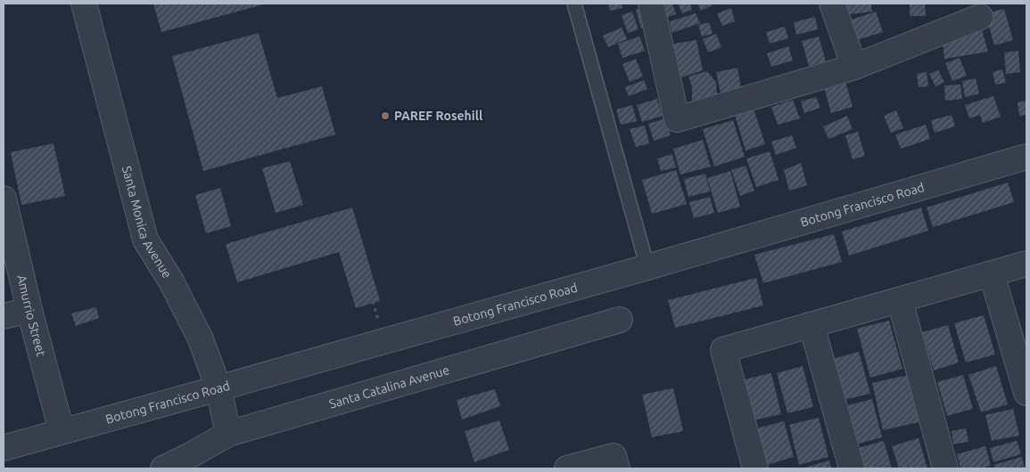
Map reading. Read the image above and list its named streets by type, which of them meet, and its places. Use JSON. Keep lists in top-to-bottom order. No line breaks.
{"streets":{"street":["Botong Francisco Road","Santa Monica Avenue","Amurrio Street","Santa Catalina Avenue"]},"crossings":[["Botong Francisco Road","Santa Monica Avenue"],["Botong Francisco Road","Amurrio Street"],["Santa Monica Avenue","Santa Catalina Avenue"]],"places":["PAREF Rosehill"]}
